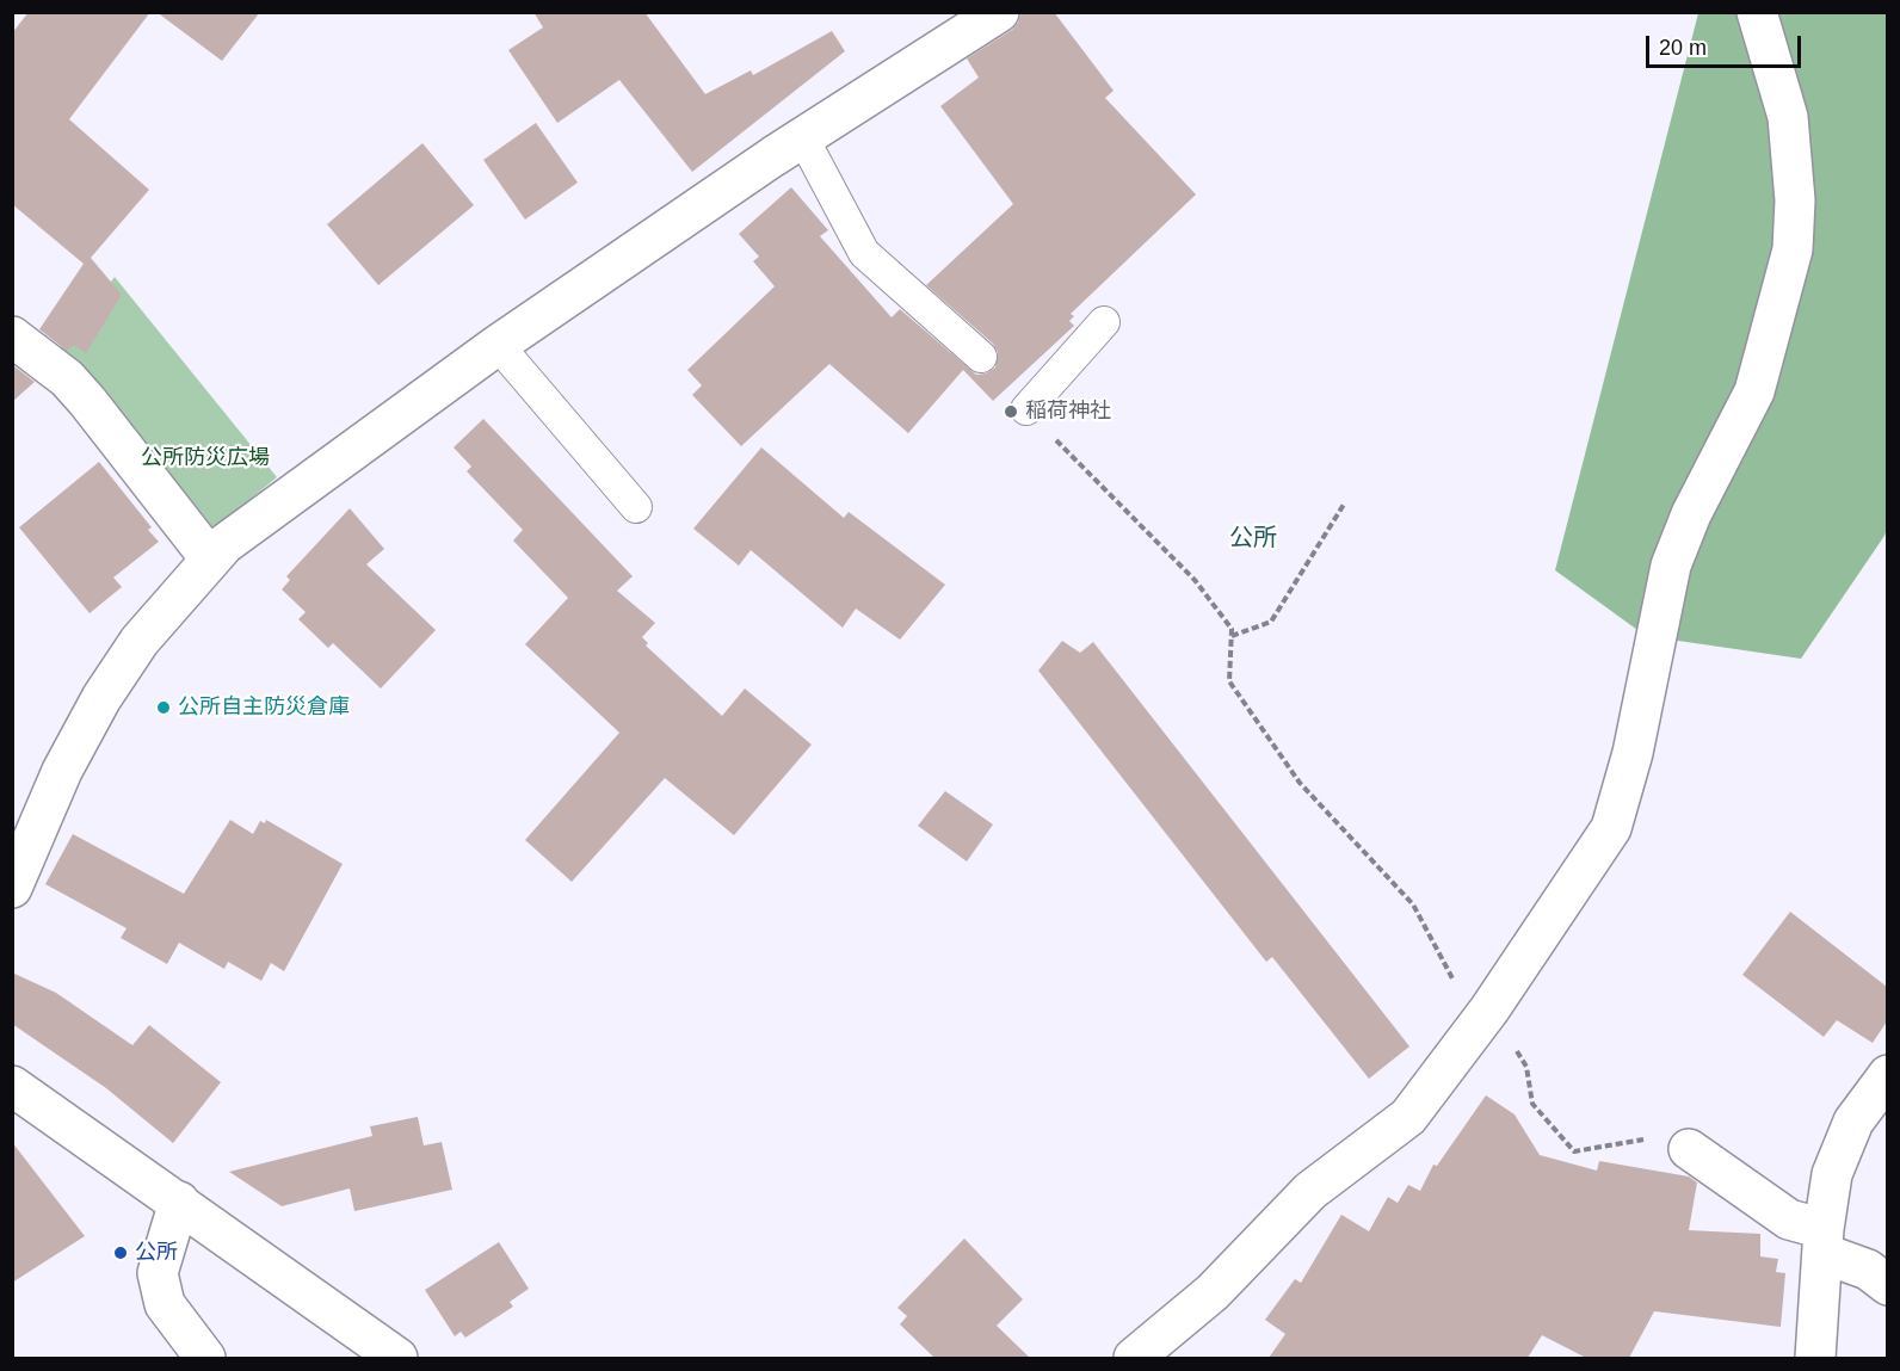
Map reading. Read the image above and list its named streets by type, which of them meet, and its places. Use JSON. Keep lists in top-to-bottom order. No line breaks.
{"districts":["公所"],"parks":["公所防災広場"],"places":["稲荷神社","公所自主防災倉庫","公所"],"scale_bar":"20 m"}
